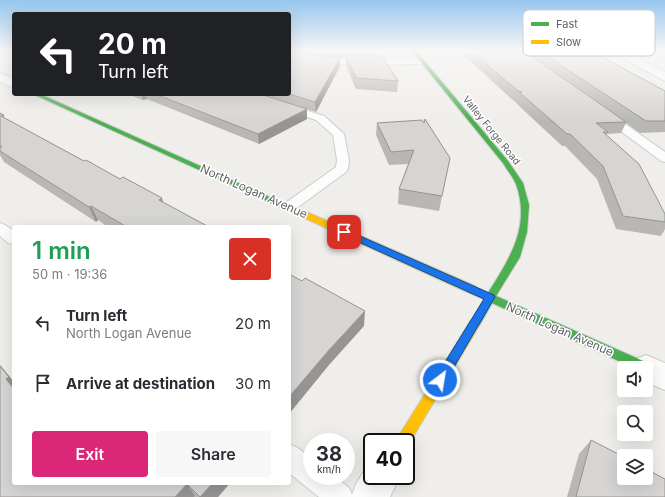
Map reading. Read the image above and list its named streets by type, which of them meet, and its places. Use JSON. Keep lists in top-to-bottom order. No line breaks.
{"streets":{"street":["Valley Forge Road","North Logan Avenue"]},"crossings":[["Valley Forge Road","North Logan Avenue"]],"legend":["Fast","Slow"],"page":{"turn":["20 m","Turn left"],"heading":["1 min","50 m · 19:36"],"list":[{"name":"Turn left","note":"North Logan Avenue","value":"20 m"},{"name":"Arrive at destination","value":"30 m"}],"buttons":["Exit","Share"],"speed":"38 km/h","limit":"40"}}
